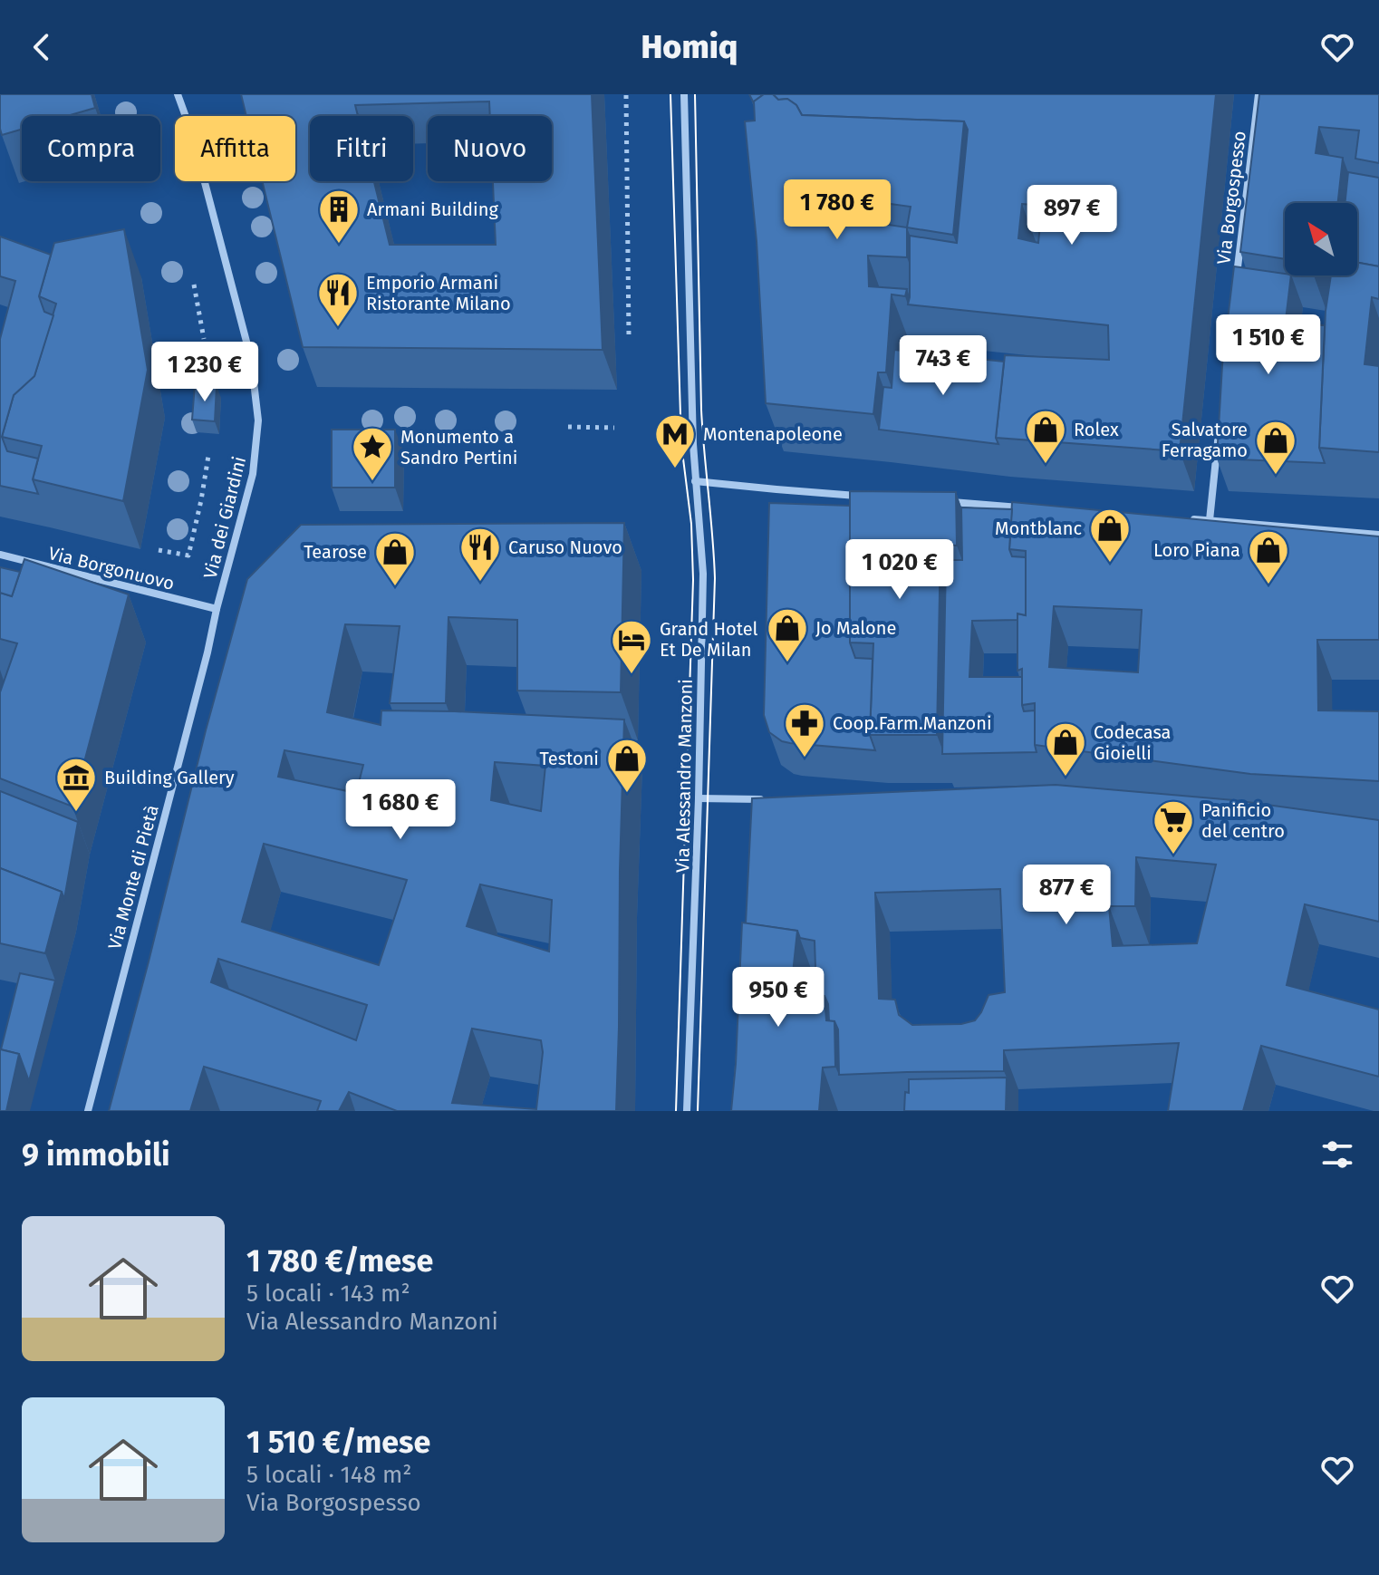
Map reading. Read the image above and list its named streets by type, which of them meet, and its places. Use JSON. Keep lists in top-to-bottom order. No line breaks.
{"streets":{"street":["Via Borgospesso","Via dei Giardini","Via Borgonuovo","Via Alessandro Manzoni","Via Monte di Pietà"]},"crossings":[["Via dei Giardini","Via Borgonuovo"],["Via dei Giardini","Via Monte di Pietà"],["Via Borgonuovo","Via Monte di Pietà"]],"places":{"building":["Armani Building"],"restaurant":["Emporio Armani Ristorante Milano","Caruso Nuovo"],"shop":["Rolex","Salvatore Ferragamo","Montblanc","Loro Piana","Tearose","Jo Malone","Codecasa Gioielli","Testoni"],"metro station":["Montenapoleone"],"place":["Monumento a Sandro Pertini"],"hotel":["Grand Hotel Et De Milan"],"pharmacy":["Coop.Farm.Manzoni"],"museum":["Building Gallery"],"supermarket":["Panificio del centro"]},"north":"top left","page":{"header":"Homiq","chip":["Compra","Affitta","Filtri","Nuovo"],"price":["1 780 €","897 €","1 510 €","743 €","1 230 €","1 020 €","1 680 €","877 €","950 €"],"heading":"9 immobili","list":[{"name":"1 780 €/mese","note":"5 locali · 143 m² · Via Alessandro Manzoni"},{"name":"1 510 €/mese","note":"5 locali · 148 m² · Via Borgospesso"}]}}
